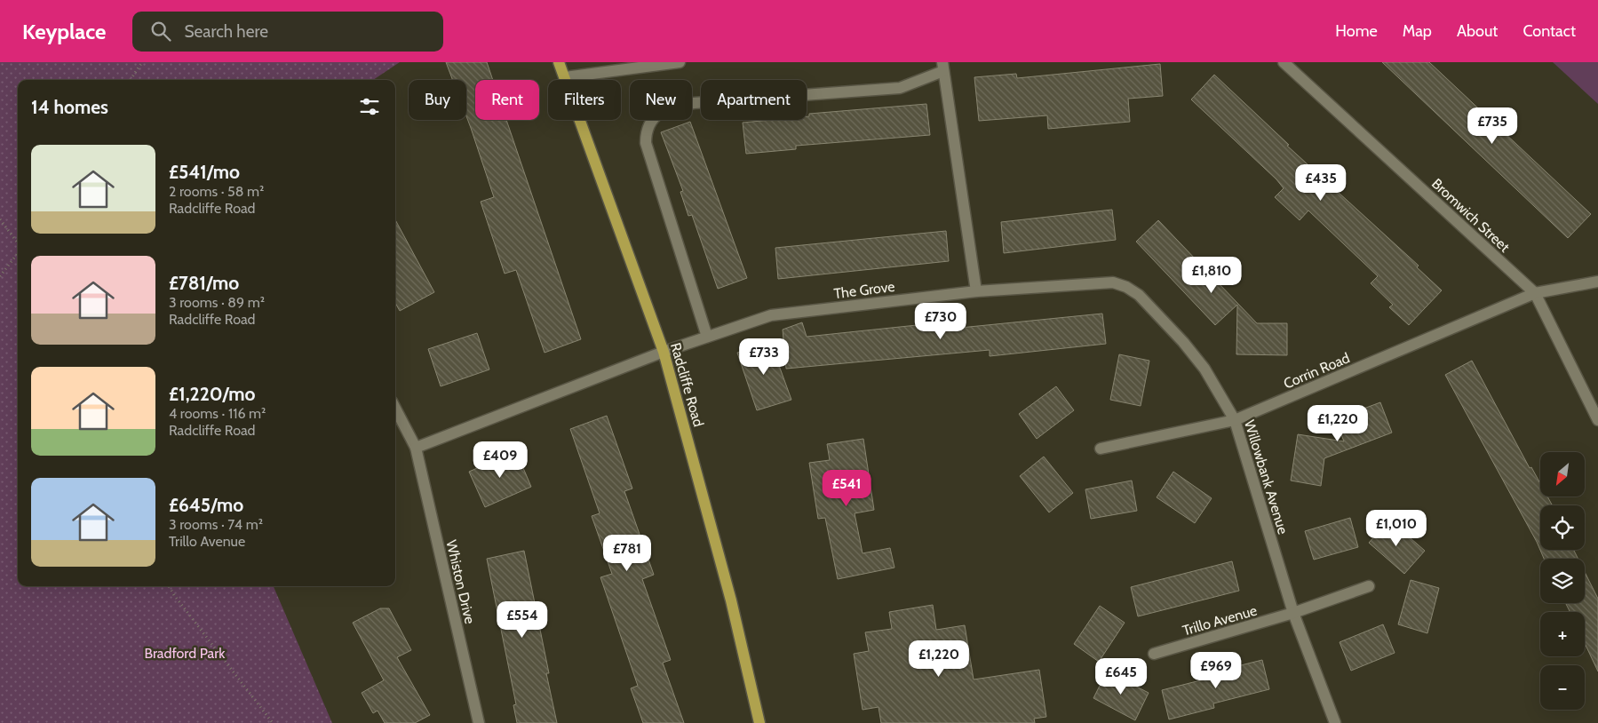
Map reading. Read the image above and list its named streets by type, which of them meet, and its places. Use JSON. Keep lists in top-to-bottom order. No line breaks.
{"streets":{"main road":["Radcliffe Road"],"street":["Bromwich Street","The Grove","Corrin Road","Willowbank Avenue","Whiston Drive","Trillo Avenue"]},"crossings":[["Bromwich Street","Corrin Road"],["The Grove","Radcliffe Road"],["The Grove","Willowbank Avenue"],["Corrin Road","Willowbank Avenue"],["Willowbank Avenue","Trillo Avenue"]],"parks":["Bradford Park"],"north":"bottom left","page":{"header":"Keyplace","search":"Search here","nav":["Home","Map","About","Contact"],"chip":["Buy","Rent","Filters","New","Apartment"],"heading":"14 homes","price":["£735","£435","£1,810","£730","£733","£1,220","£409","£541","£1,010","£781","£554","£1,220","£969","£645"],"list":[{"name":"£541/mo","note":"2 rooms · 58 m² · Radcliffe Road"},{"name":"£781/mo","note":"3 rooms · 89 m² · Radcliffe Road"},{"name":"£1,220/mo","note":"4 rooms · 116 m² · Radcliffe Road"},{"name":"£645/mo","note":"3 rooms · 74 m² · Trillo Avenue"}],"map_buttons":["+","−"]}}
